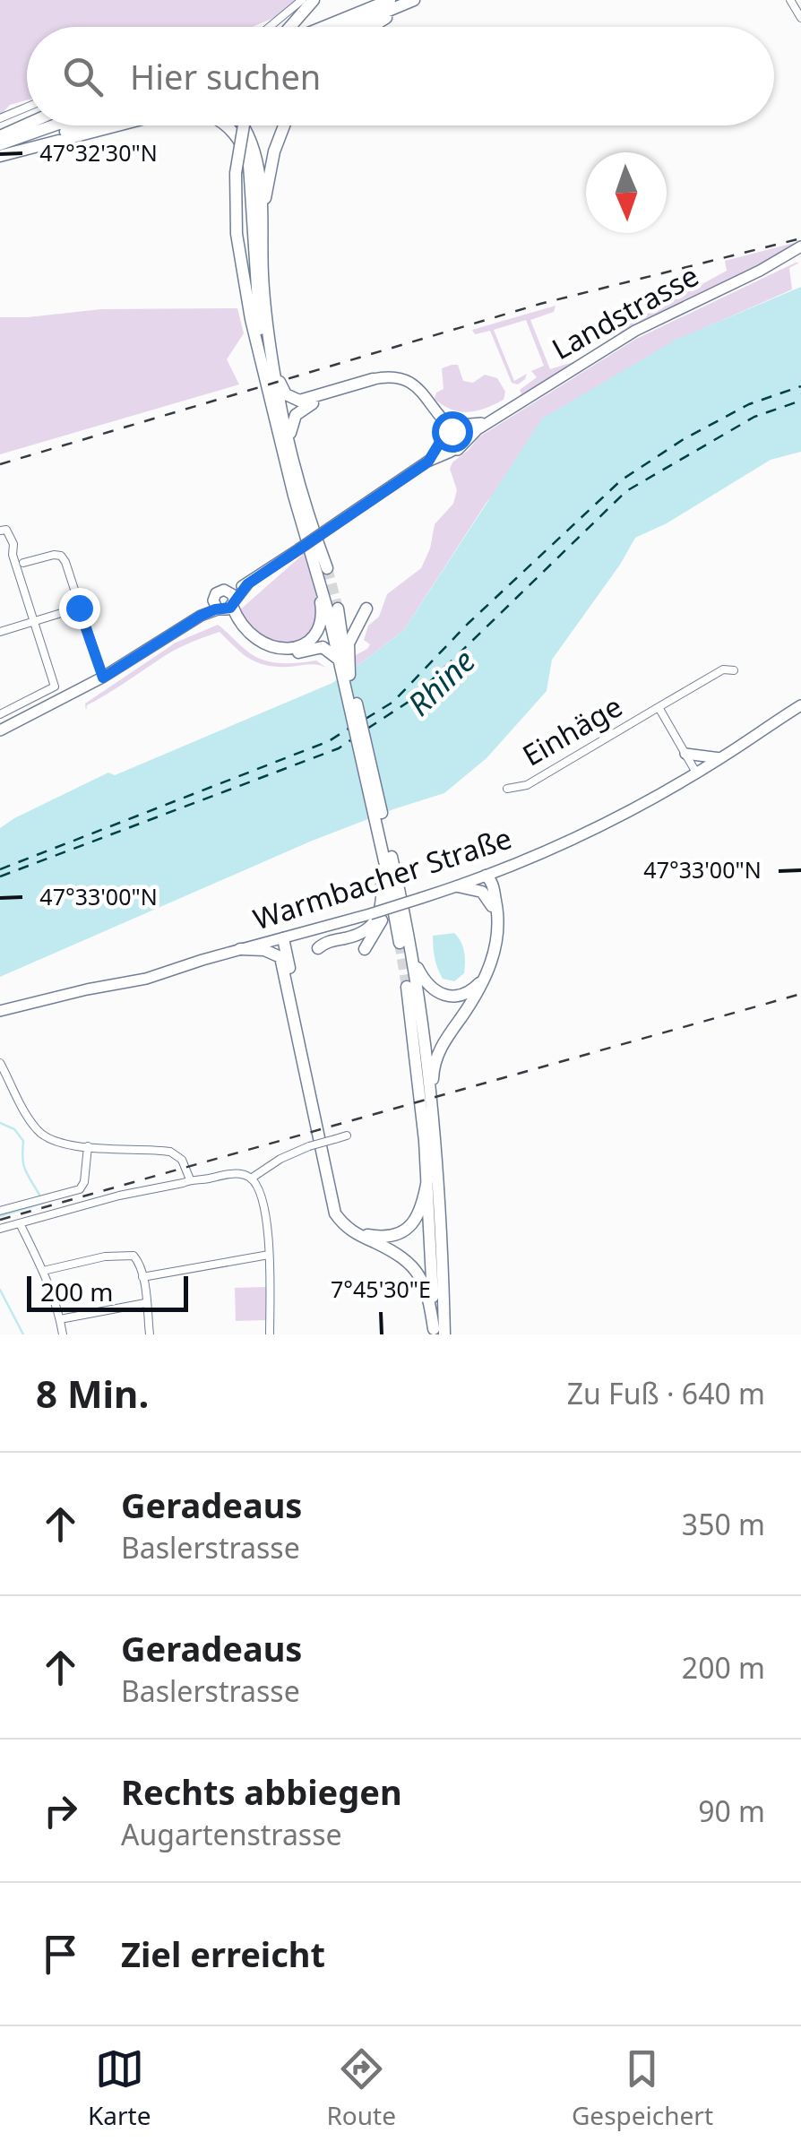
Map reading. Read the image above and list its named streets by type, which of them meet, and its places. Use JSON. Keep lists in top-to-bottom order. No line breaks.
{"streets":{"main road":["Landstrasse","Warmbacher Straße"],"street":["Einhäge"]},"crossings":[["Einhäge","Warmbacher Straße"]],"water":["Rhine"],"scale_bar":"200 m","north":"bottom","page":{"search":"Hier suchen","scale":"200 m","heading":["8 Min.","Zu Fuß · 640 m"],"list":[["Geradeaus","Baslerstrasse","350 m"],["Geradeaus","Baslerstrasse","200 m"],["Rechts abbiegen","Augartenstrasse","90 m"],"Ziel erreicht"],"nav":["Karte","Route","Gespeichert"]},"coordinates":["47°32'30\"N","47°33'00\"N","7°45'30\"E"]}
